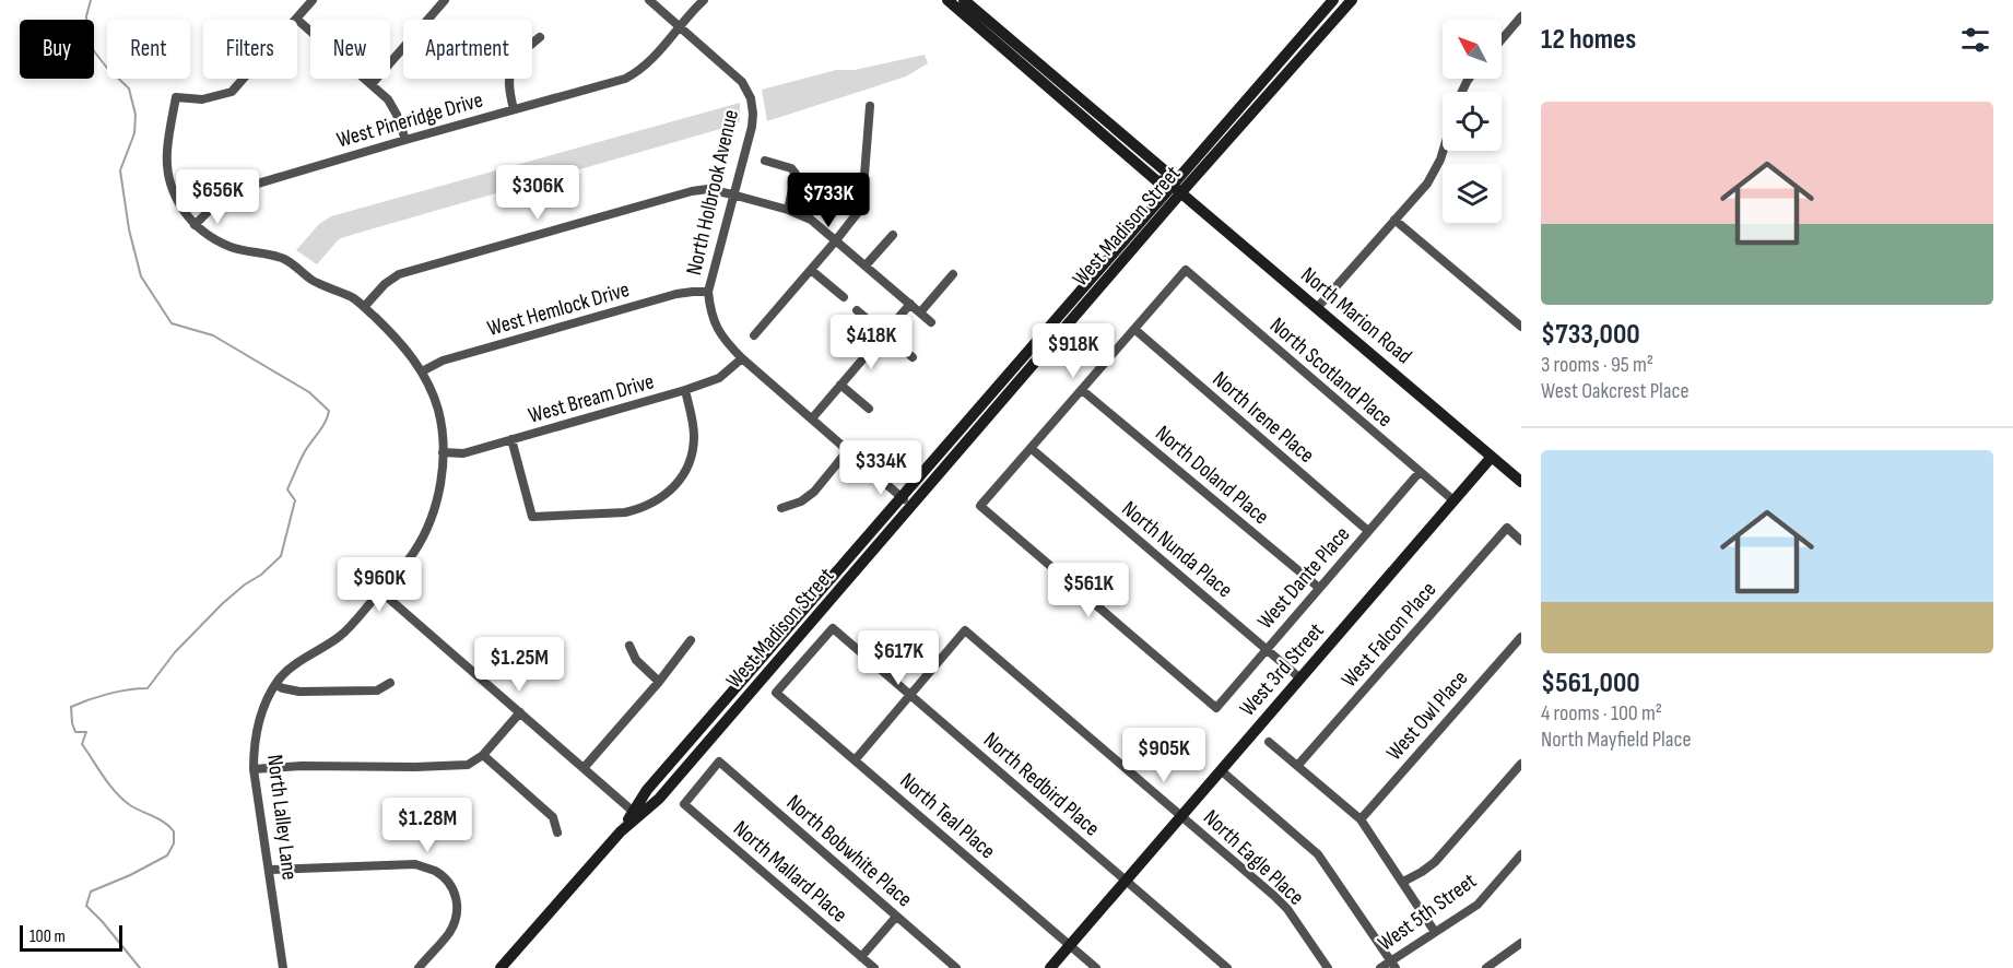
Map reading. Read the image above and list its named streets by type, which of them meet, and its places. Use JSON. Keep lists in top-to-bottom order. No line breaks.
{"streets":{"street":["West Pineridge Drive","North Holbrook Avenue","West Madison Street","West Hemlock Drive","North Marion Road","North Scotland Place","West Bream Drive","North Irene Place","North Doland Place","North Nunda Place","West Dante Place","West Falcon Place","West 3rd Street","West Owl Place","North Redbird Place","North Teal Place","North Lalley Lane","North Bobwhite Place","North Eagle Place","North Mallard Place","West 5th Street"]},"crossings":[["West Pineridge Drive","North Holbrook Avenue"],["West Pineridge Drive","North Lalley Lane"],["North Holbrook Avenue","West Madison Street"],["North Holbrook Avenue","West Hemlock Drive"],["North Holbrook Avenue","West Bream Drive"],["West Madison Street","North Marion Road"],["West Hemlock Drive","North Lalley Lane"],["North Marion Road","West 3rd Street"],["North Scotland Place","North Irene Place"],["North Scotland Place","West Dante Place"],["North Scotland Place","West 3rd Street"],["West Bream Drive","North Lalley Lane"],["North Irene Place","West Dante Place"],["North Doland Place","West Dante Place"],["North Nunda Place","West Dante Place"],["North Nunda Place","West 3rd Street"],["West 3rd Street","North Redbird Place"],["West 3rd Street","North Teal Place"],["West 3rd Street","North Eagle Place"],["North Redbird Place","North Teal Place"],["North Redbird Place","North Eagle Place"],["North Bobwhite Place","North Mallard Place"]],"scale_bar":"100 m","north":"top left","page":{"heading":"12 homes","chip":["Buy","Rent","Filters","New","Apartment"],"list":[{"name":"$733,000","note":"3 rooms · 95 m² · West Oakcrest Place"},{"name":"$561,000","note":"4 rooms · 100 m² · North Mayfield Place"}],"price":["$306K","$656K","$733K","$418K","$918K","$334K","$960K","$561K","$617K","$1.25M","$905K","$1.28M"],"scale":"100 m"}}
